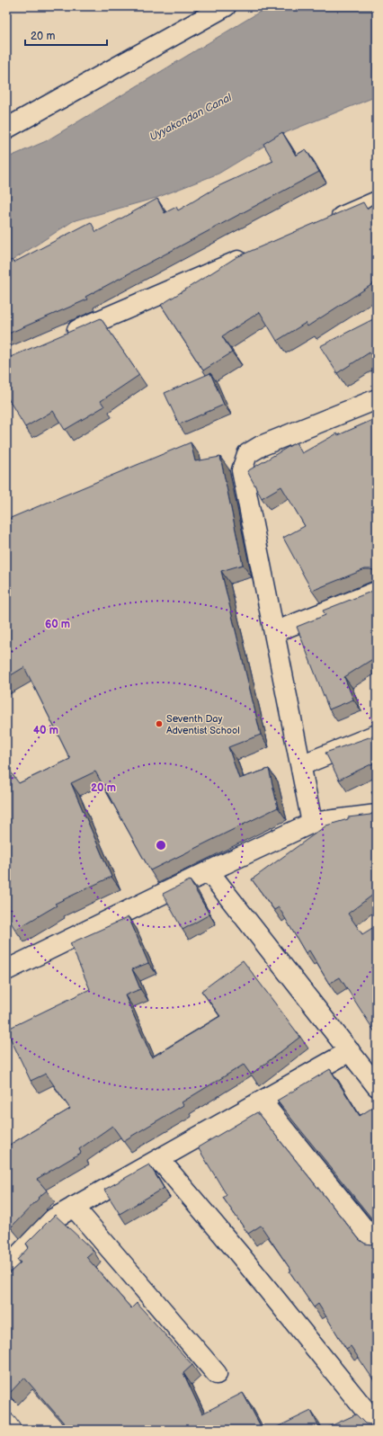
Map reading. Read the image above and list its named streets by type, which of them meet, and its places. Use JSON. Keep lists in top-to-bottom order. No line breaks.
{"water":["Uyyakondan Canal"],"places":["Seventh Day Adventist School"],"scale_bar":"20 m","rings":["60 m","40 m","20 m"]}
